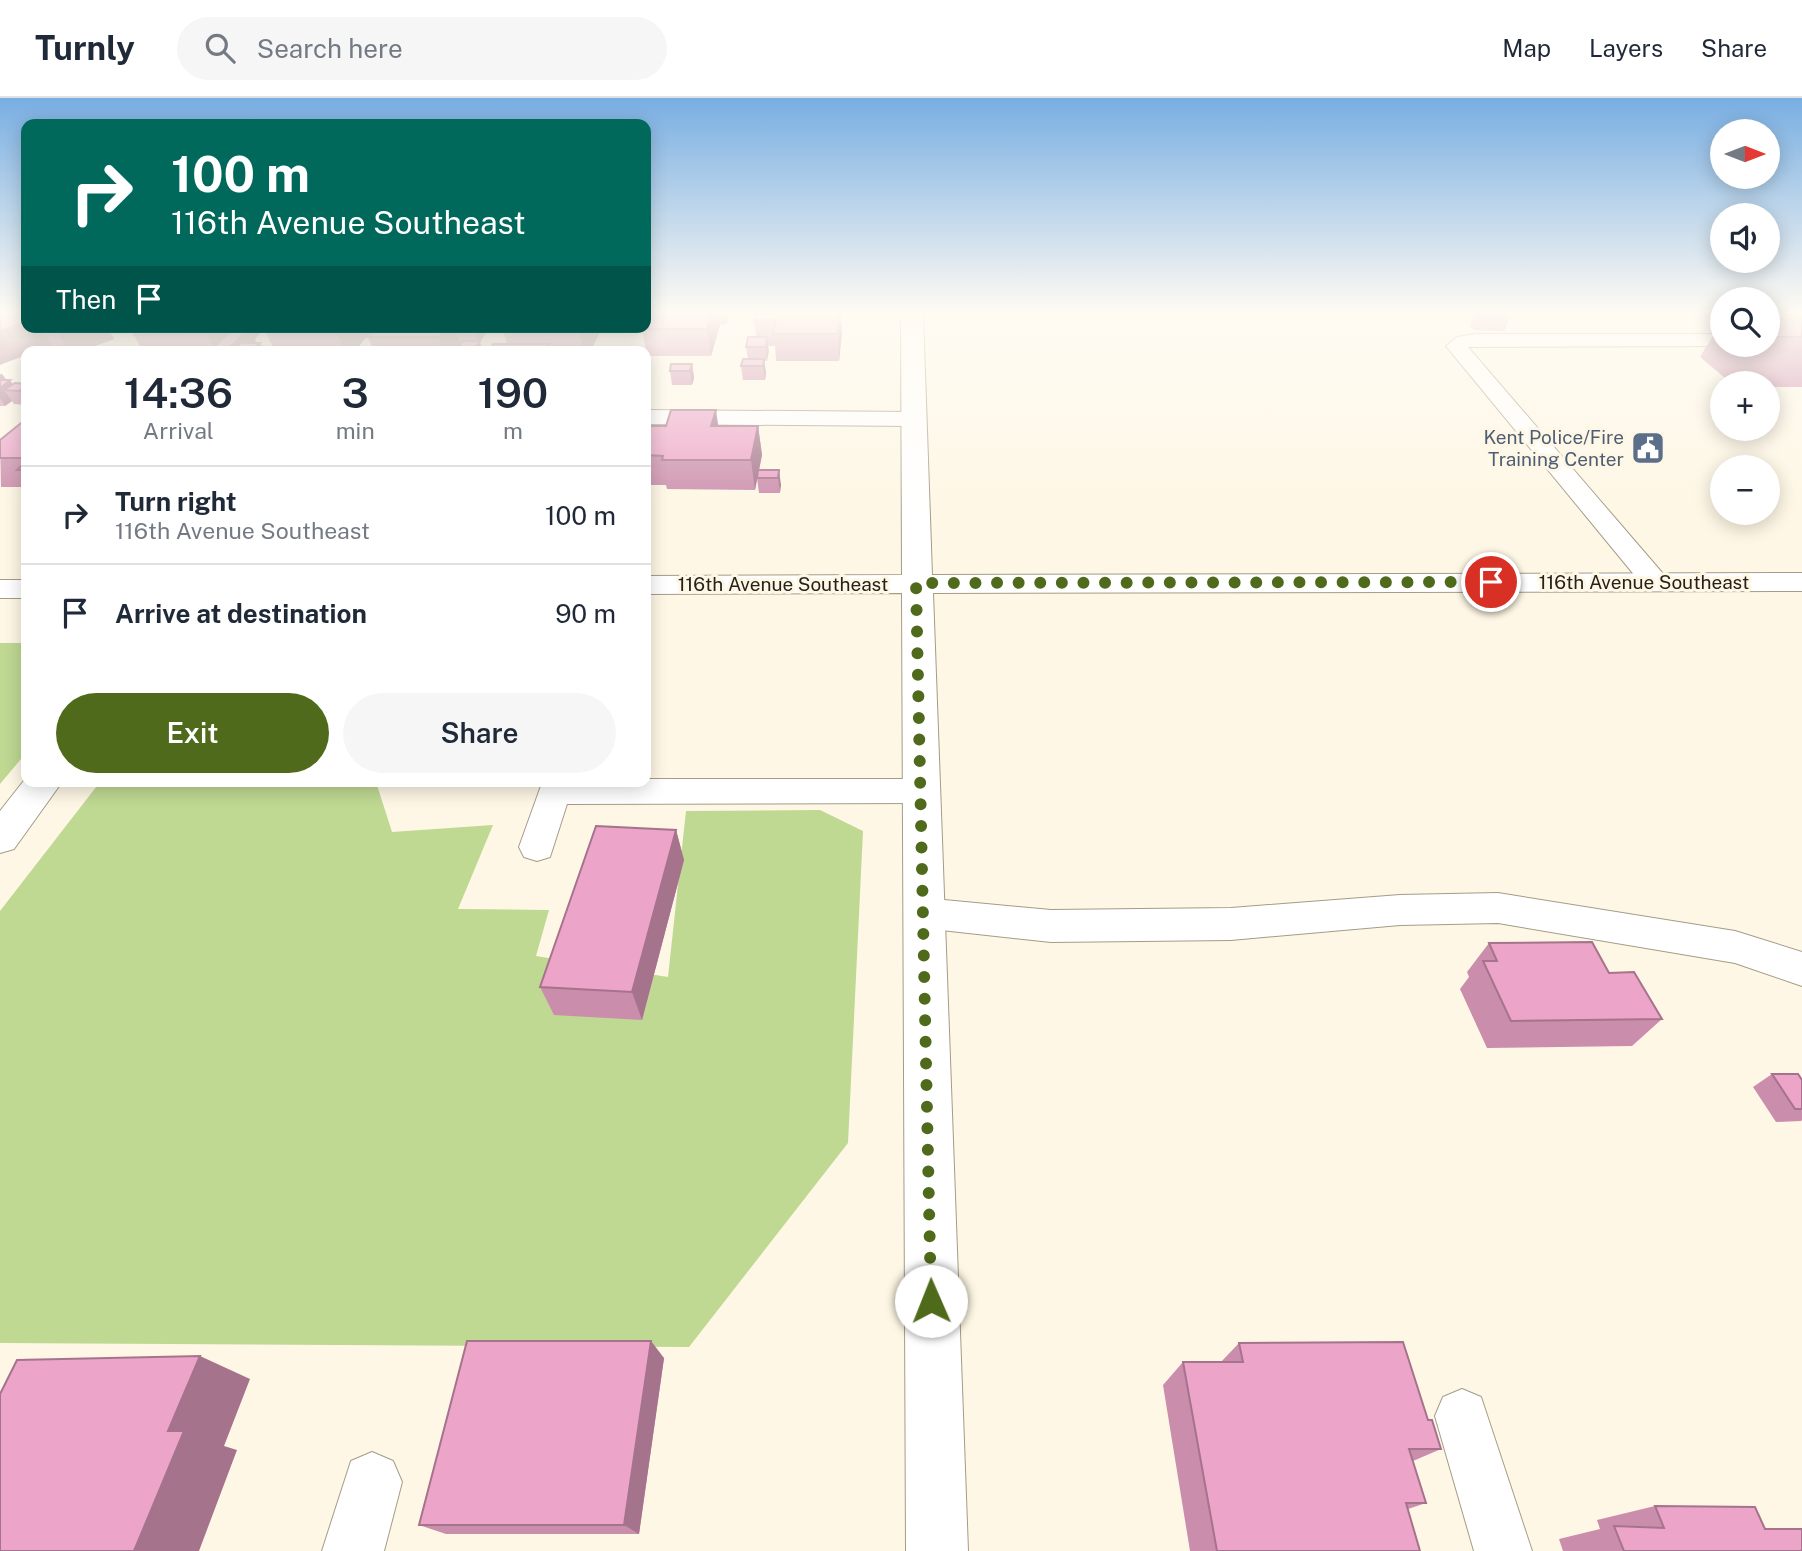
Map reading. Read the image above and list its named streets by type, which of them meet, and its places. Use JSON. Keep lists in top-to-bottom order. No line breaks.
{"streets":{"street":["116th Avenue Southeast"]},"places":{"public building":["Kent Police/Fire Training Center"]},"north":"right","page":{"header":"Turnly","search":"Search here","nav":["Map","Layers","Share"],"map_buttons":["+","−"],"turn":["100 m","116th Avenue Southeast"],"then":"Then","eta":["14:36","Arrival","3","min","190","m"],"list":[{"name":"Turn right","note":"116th Avenue Southeast","value":"100 m"},{"name":"Arrive at destination","value":"90 m"}],"buttons":["Exit","Share"]}}
